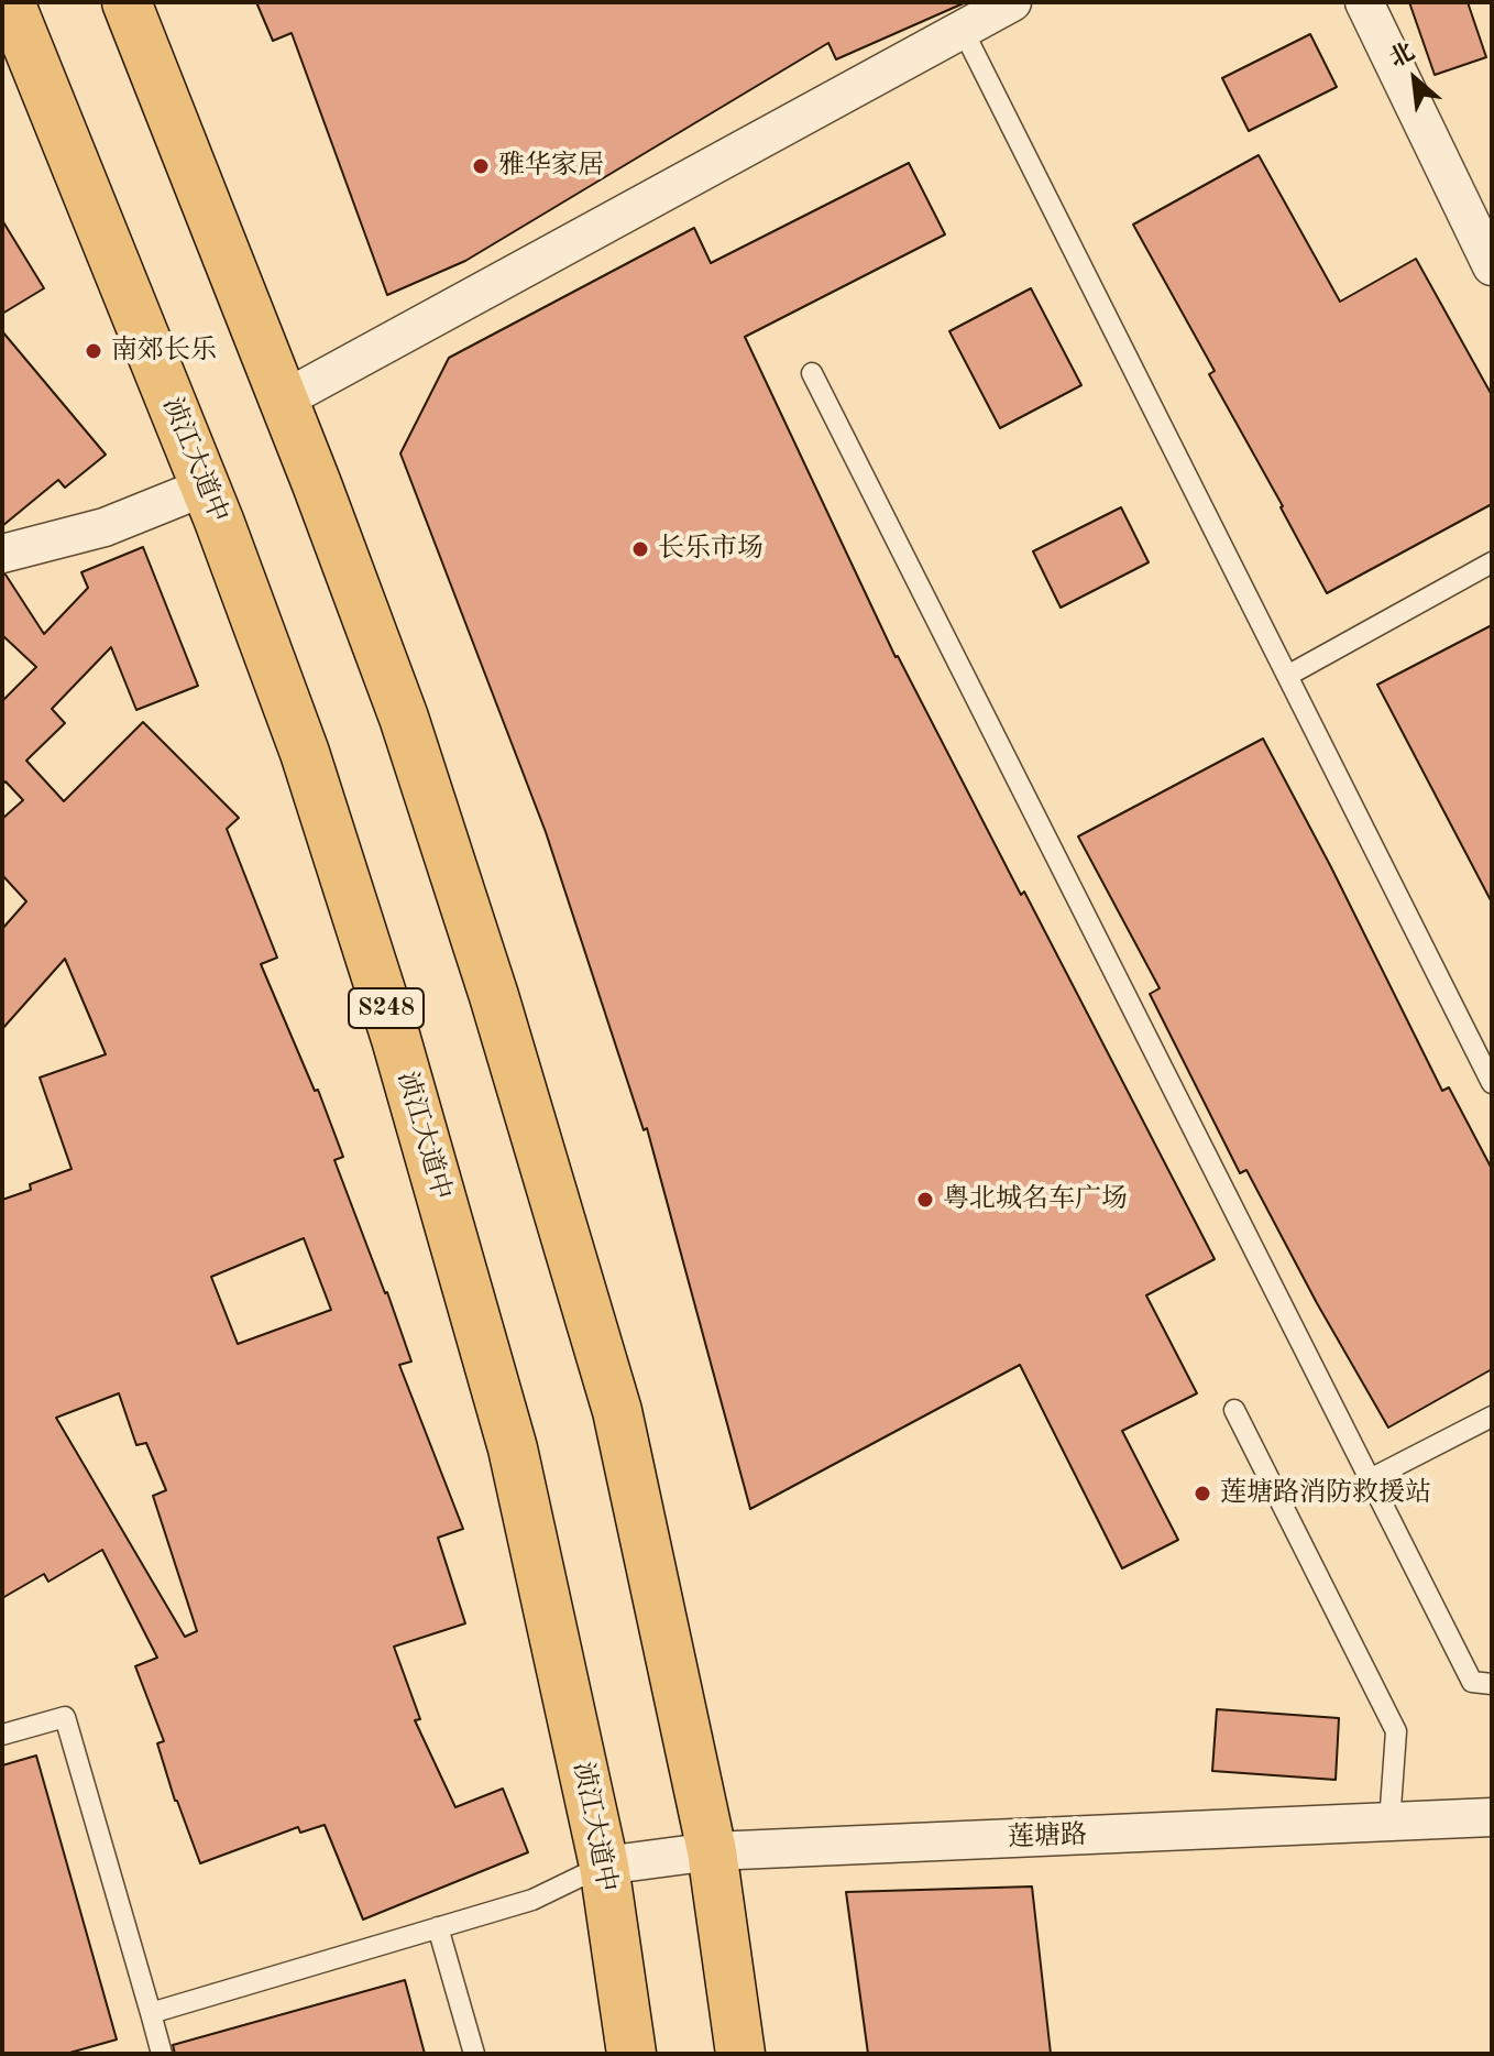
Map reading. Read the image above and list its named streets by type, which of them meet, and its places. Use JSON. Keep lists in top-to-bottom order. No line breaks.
{"streets":{"main road":["浈江大道中","S248"],"street":["莲塘路"]},"crossings":[["浈江大道中","莲塘路"]],"places":["雅华家居","南郊长乐","长乐市场","粤北城名车广场","莲塘路消防救援站"],"north":"top left"}
